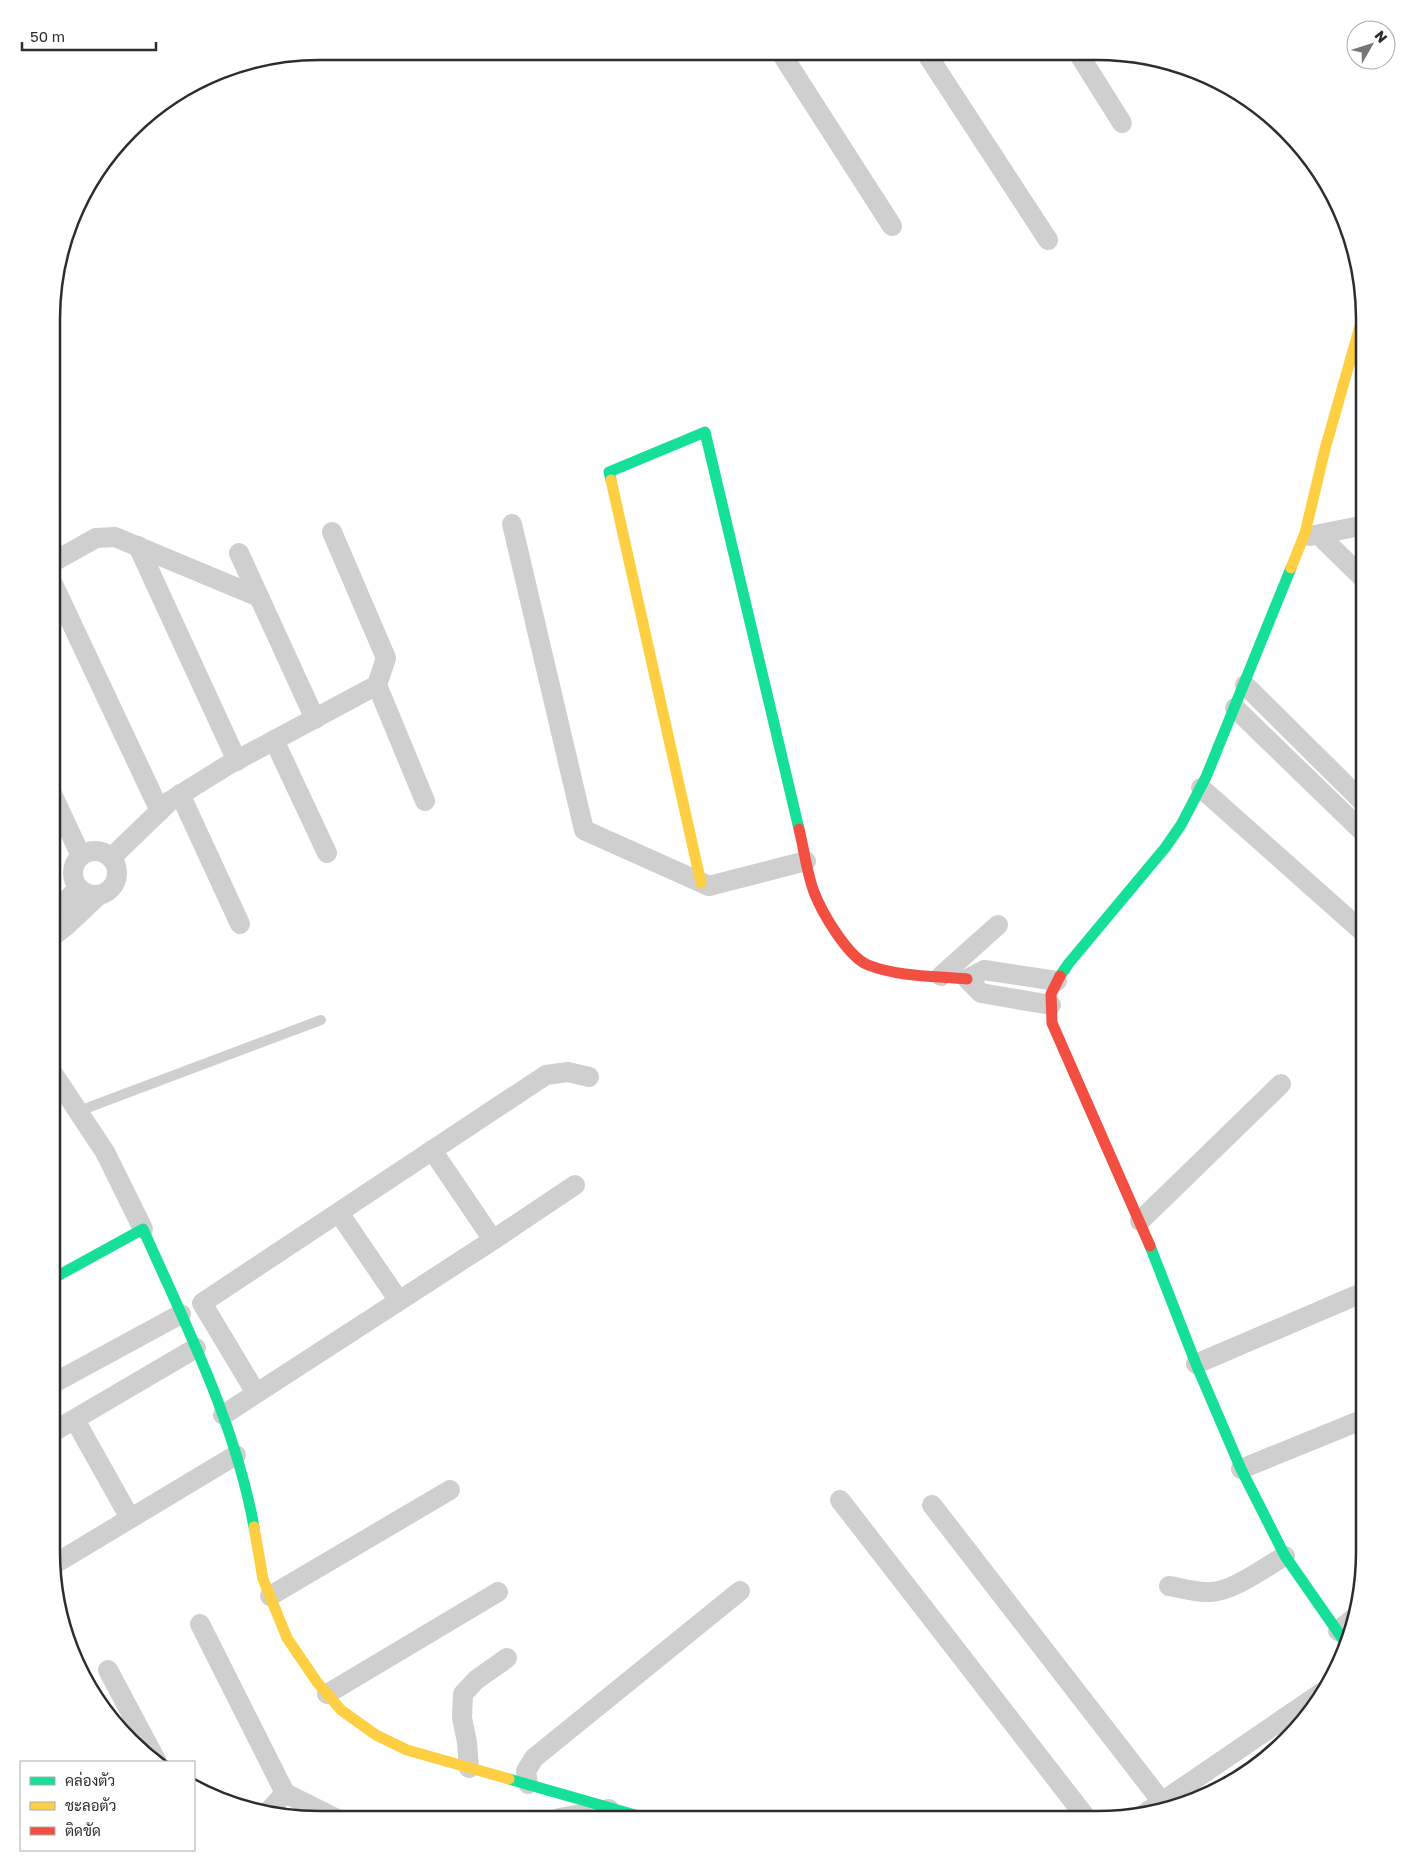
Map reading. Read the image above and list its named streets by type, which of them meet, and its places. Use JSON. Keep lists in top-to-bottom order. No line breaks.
{"legend":["คล่องตัว","ชะลอตัว","ติดขัด"],"scale_bar":"50 m","north":"top right"}
